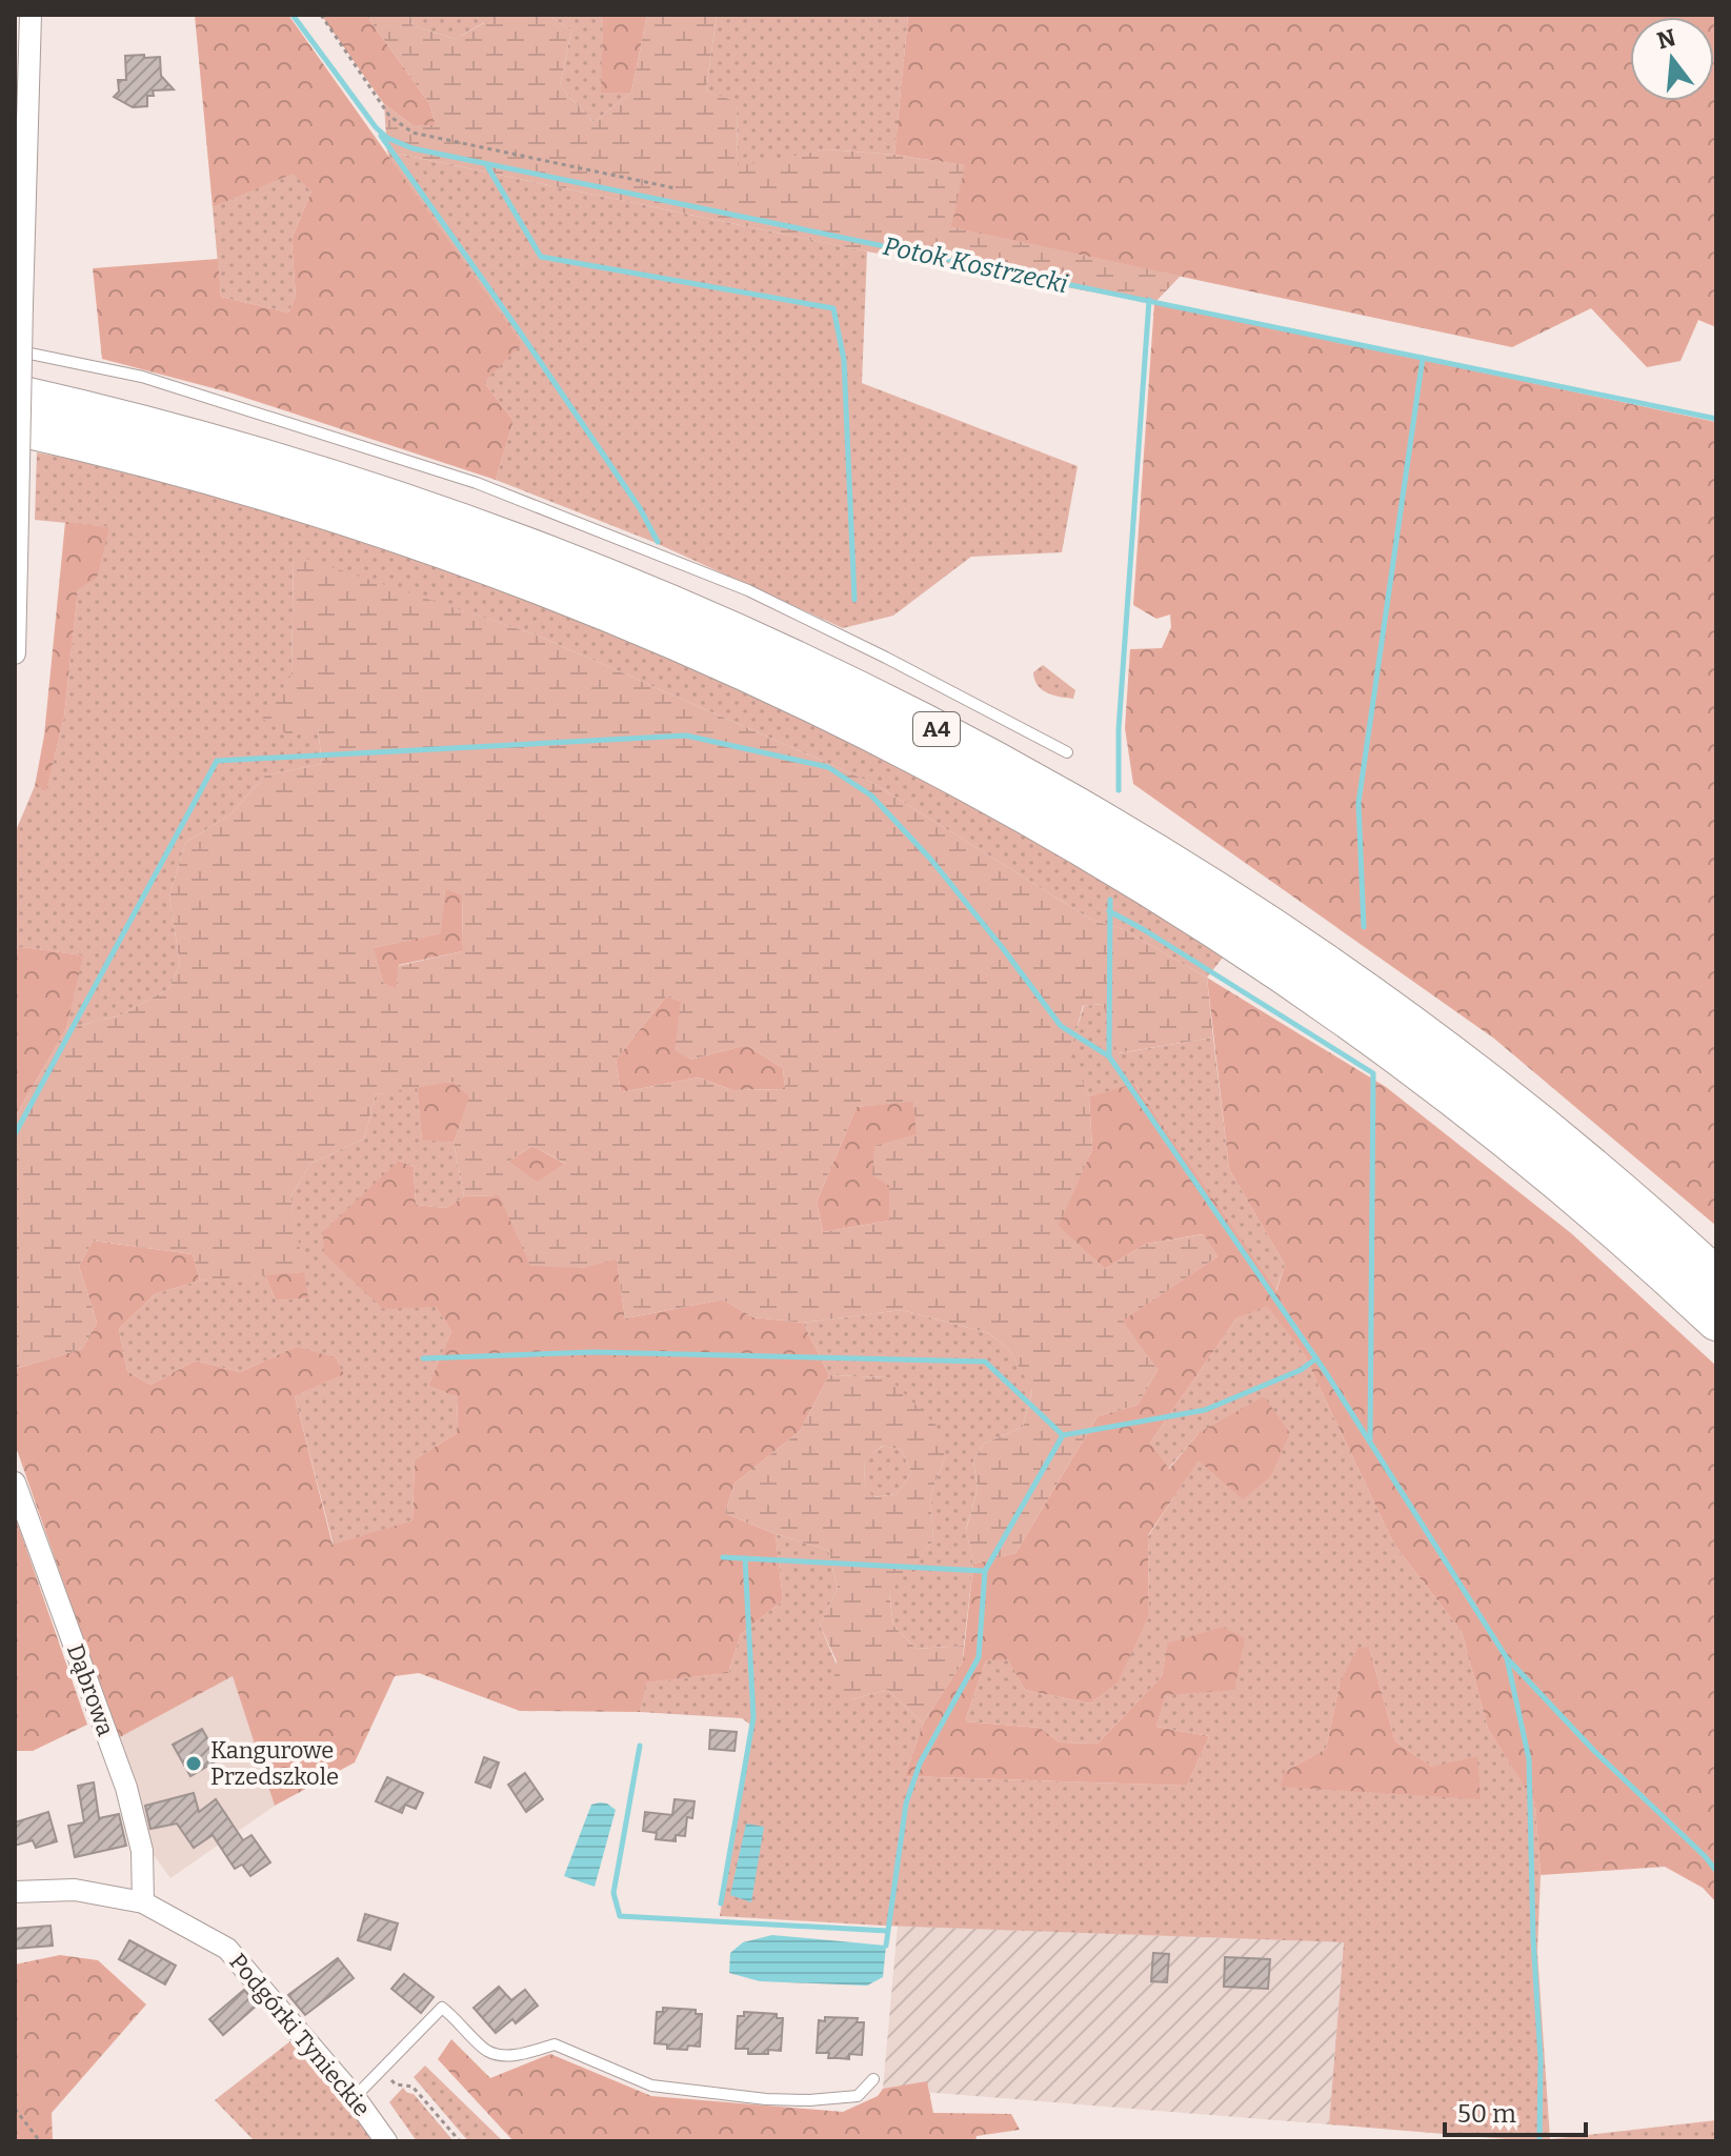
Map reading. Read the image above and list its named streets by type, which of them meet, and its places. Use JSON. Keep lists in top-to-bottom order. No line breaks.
{"streets":{"highway":["A4"],"street":["Dąbrowa","Podgórki Tynieckie"]},"crossings":[["Dąbrowa","Podgórki Tynieckie"]],"water":["Potok Kostrzecki"],"places":["Kangurowe Przedszkole"],"scale_bar":"50 m","north":"top"}
